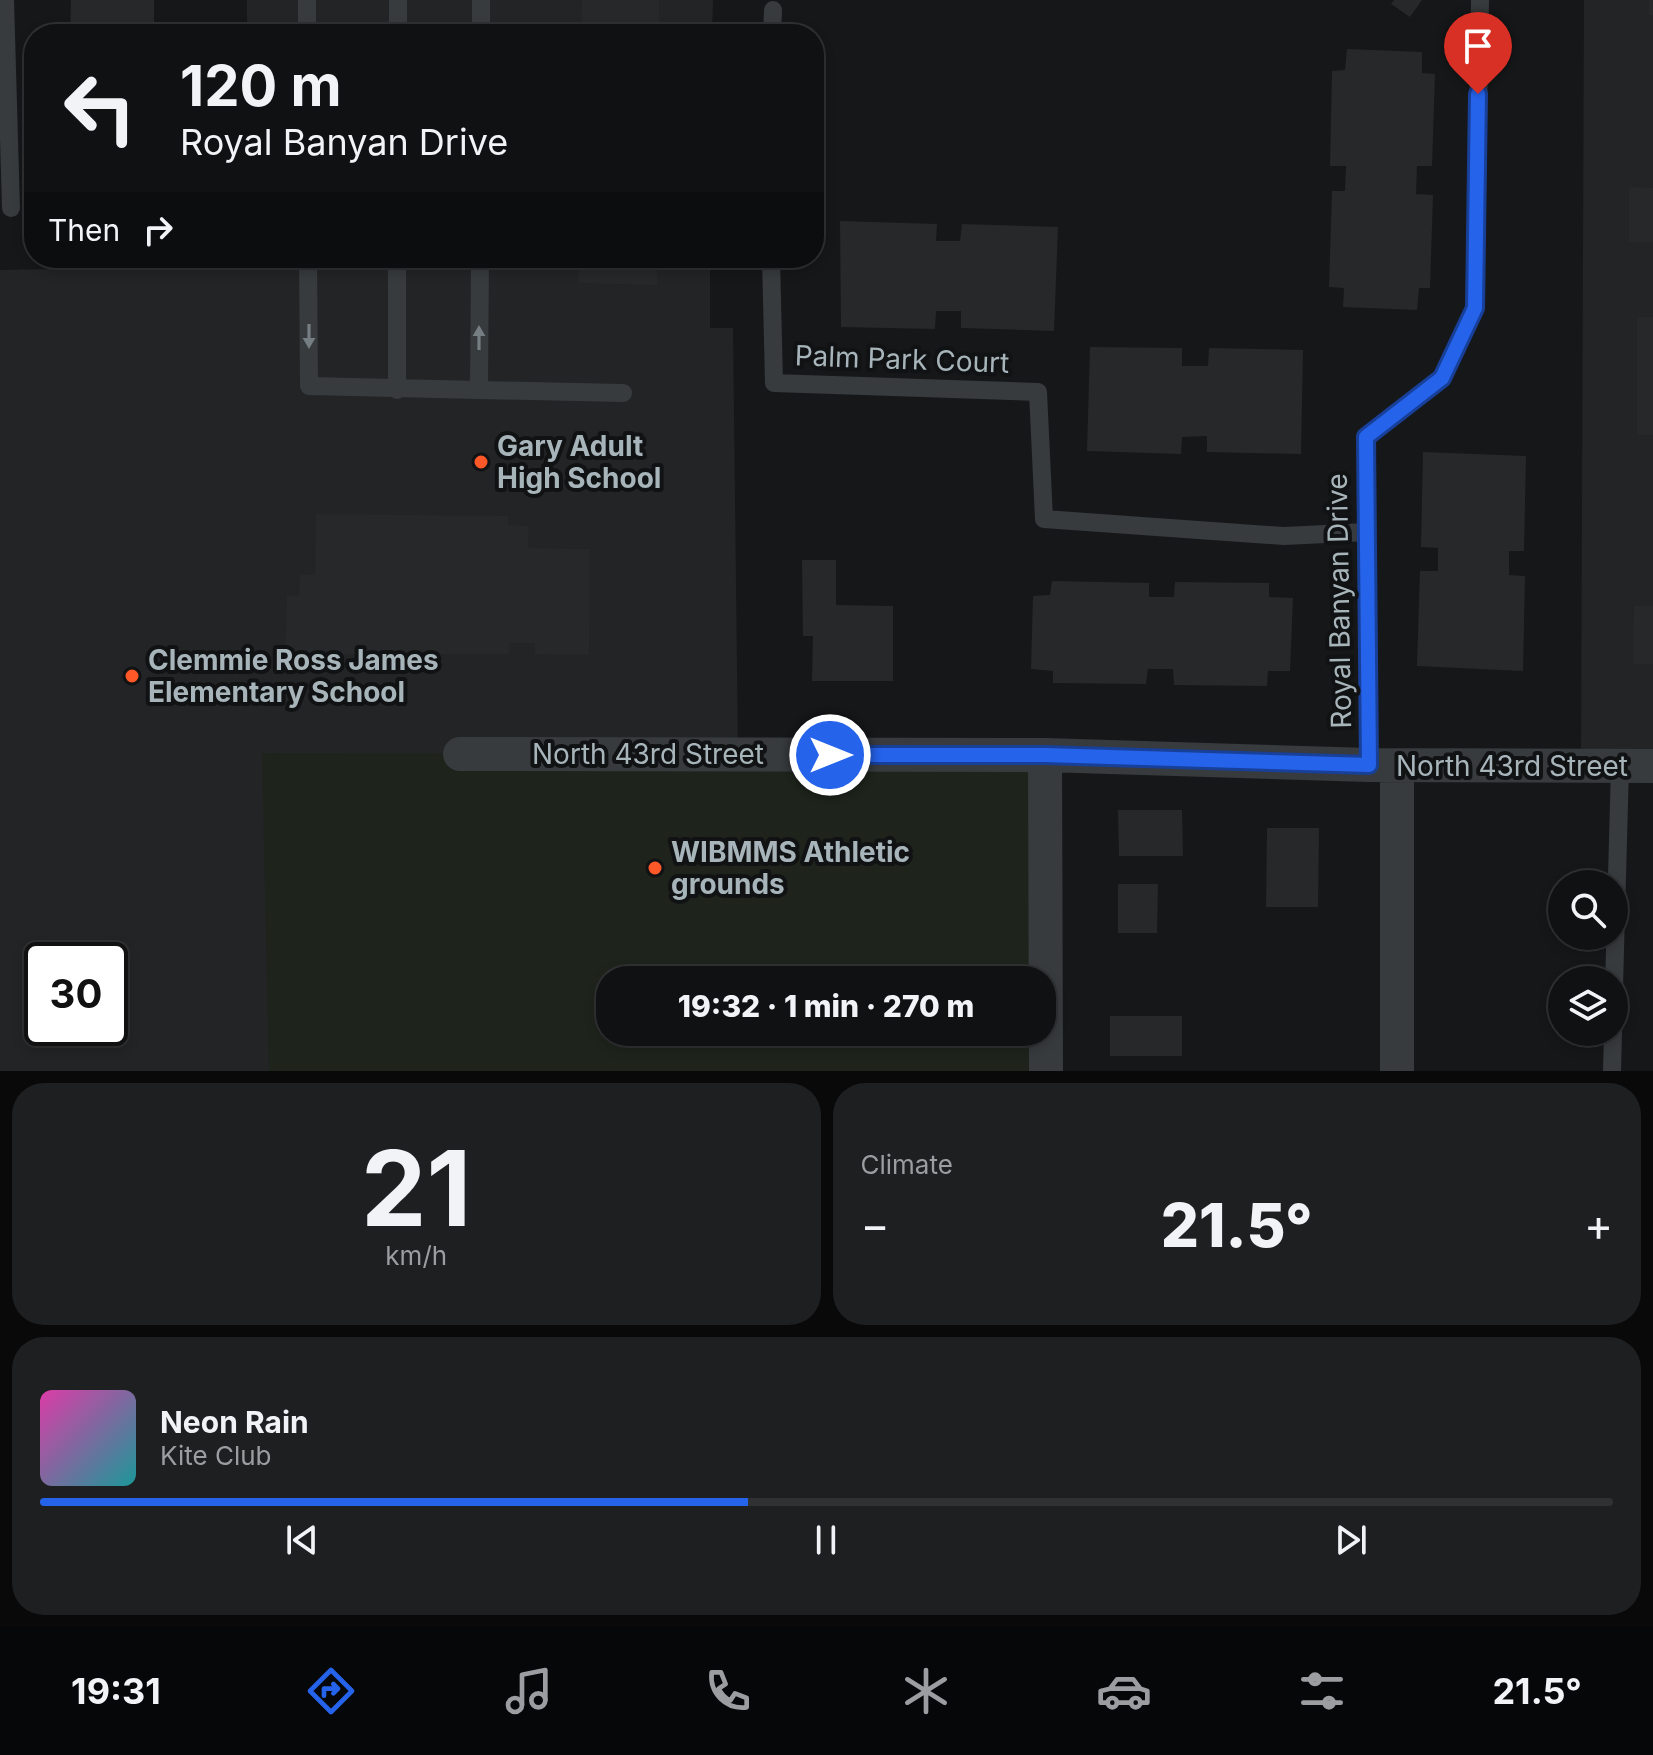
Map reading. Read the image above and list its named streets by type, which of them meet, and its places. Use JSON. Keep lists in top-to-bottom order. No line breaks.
{"streets":{"street":["North 43rd Street"],"lane":["Palm Park Court","Royal Banyan Drive"]},"crossings":[["Palm Park Court","Royal Banyan Drive"],["Royal Banyan Drive","North 43rd Street"]],"places":["Gary Adult High School","Clemmie Ross James Elementary School","WIBMMS Athletic grounds"],"page":{"turn":["120 m","Royal Banyan Drive"],"then":"Then","limit":"30","trip":"19:32 · 1 min · 270 m","tile":[["21","km/h"],"Climate"],"heat":["−","21.5°","+"],"song":["Neon Rain","Kite Club"],"tabs":["19:31","21.5°"]}}
